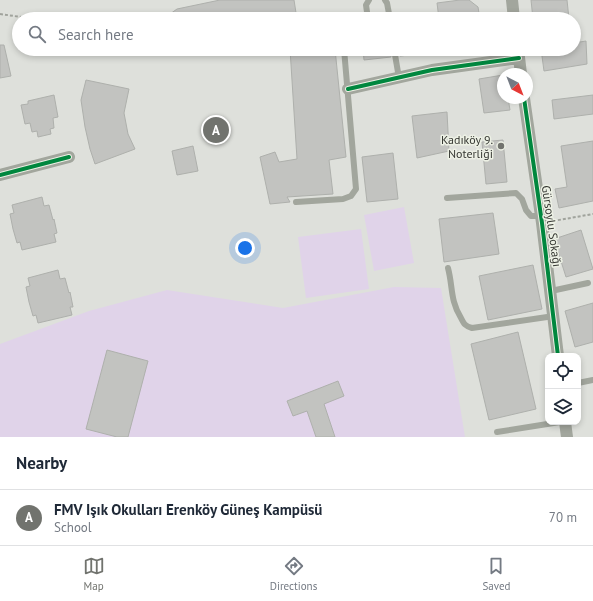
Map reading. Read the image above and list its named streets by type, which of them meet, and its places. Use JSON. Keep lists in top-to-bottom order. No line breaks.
{"streets":{"street":["Gürsoylu Sokağı"]},"places":["Kadıköy 9. Noterliği"],"north":"bottom right","page":{"search":"Search here","pins":"A","heading":"Nearby","list":[{"mark":"A","name":"FMV Işık Okulları Erenköy Güneş Kampüsü","note":"School","value":"70 m"}],"nav":["Map","Directions","Saved"]}}
